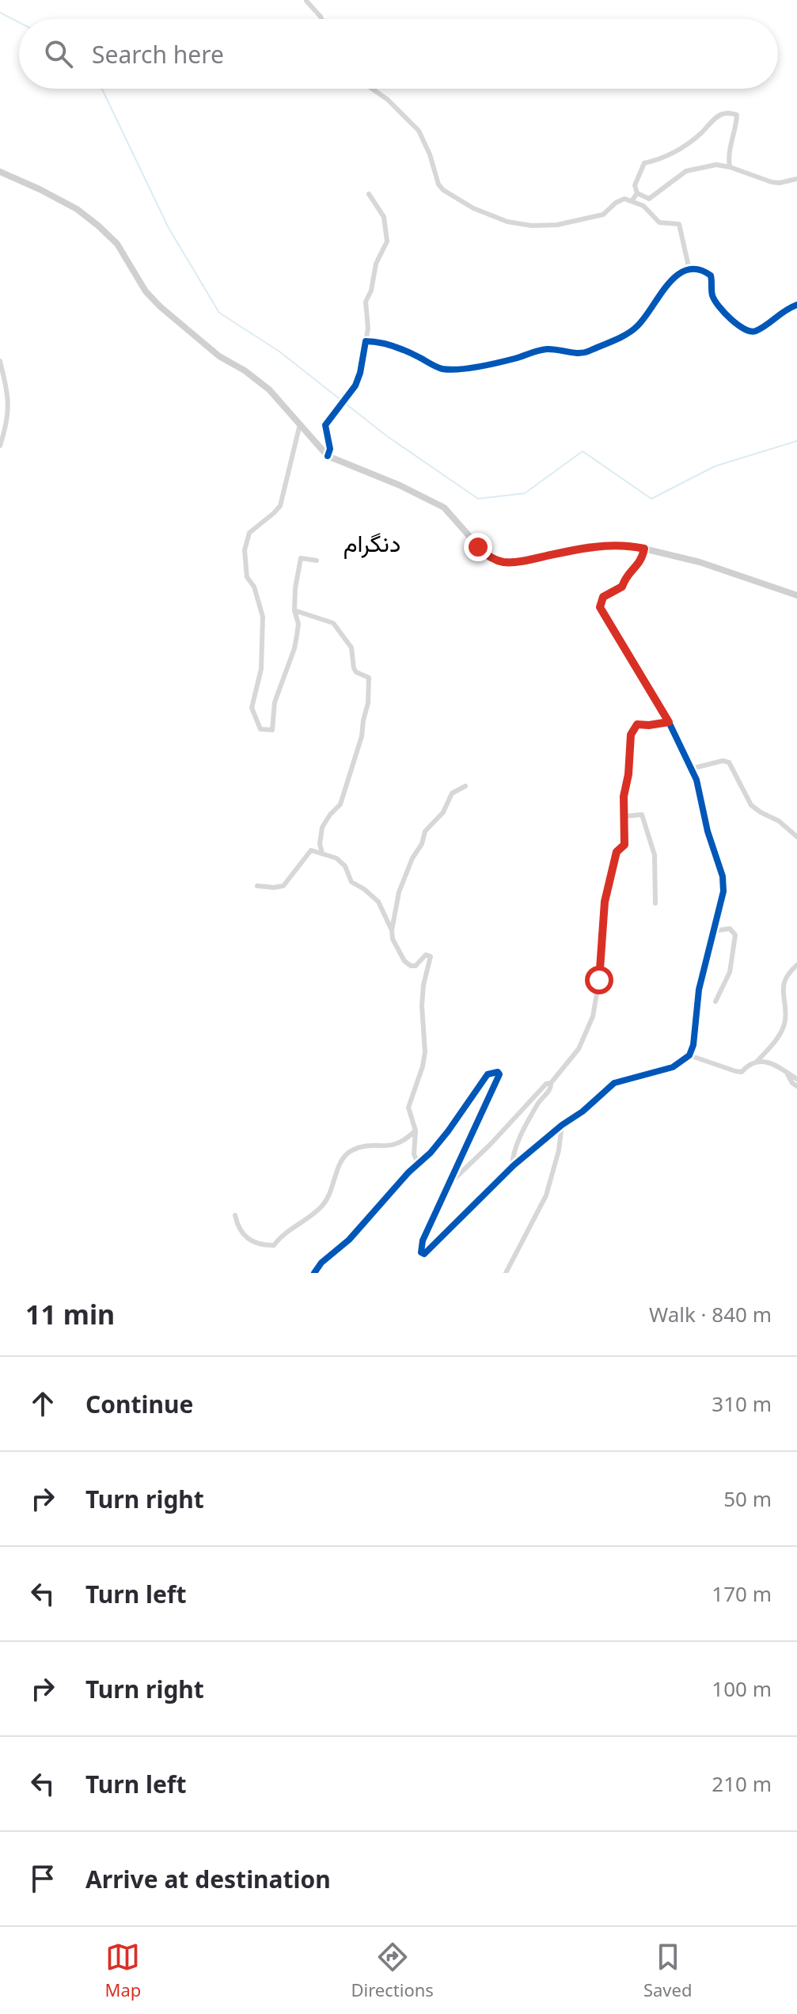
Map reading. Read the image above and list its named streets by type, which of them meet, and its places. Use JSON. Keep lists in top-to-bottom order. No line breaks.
{"districts":["دنگرام"],"page":{"search":"Search here","heading":["11 min","Walk · 840 m"],"list":[["Continue","310 m"],["Turn right","50 m"],["Turn left","170 m"],["Turn right","100 m"],["Turn left","210 m"],"Arrive at destination"],"nav":["Map","Directions","Saved"]}}
